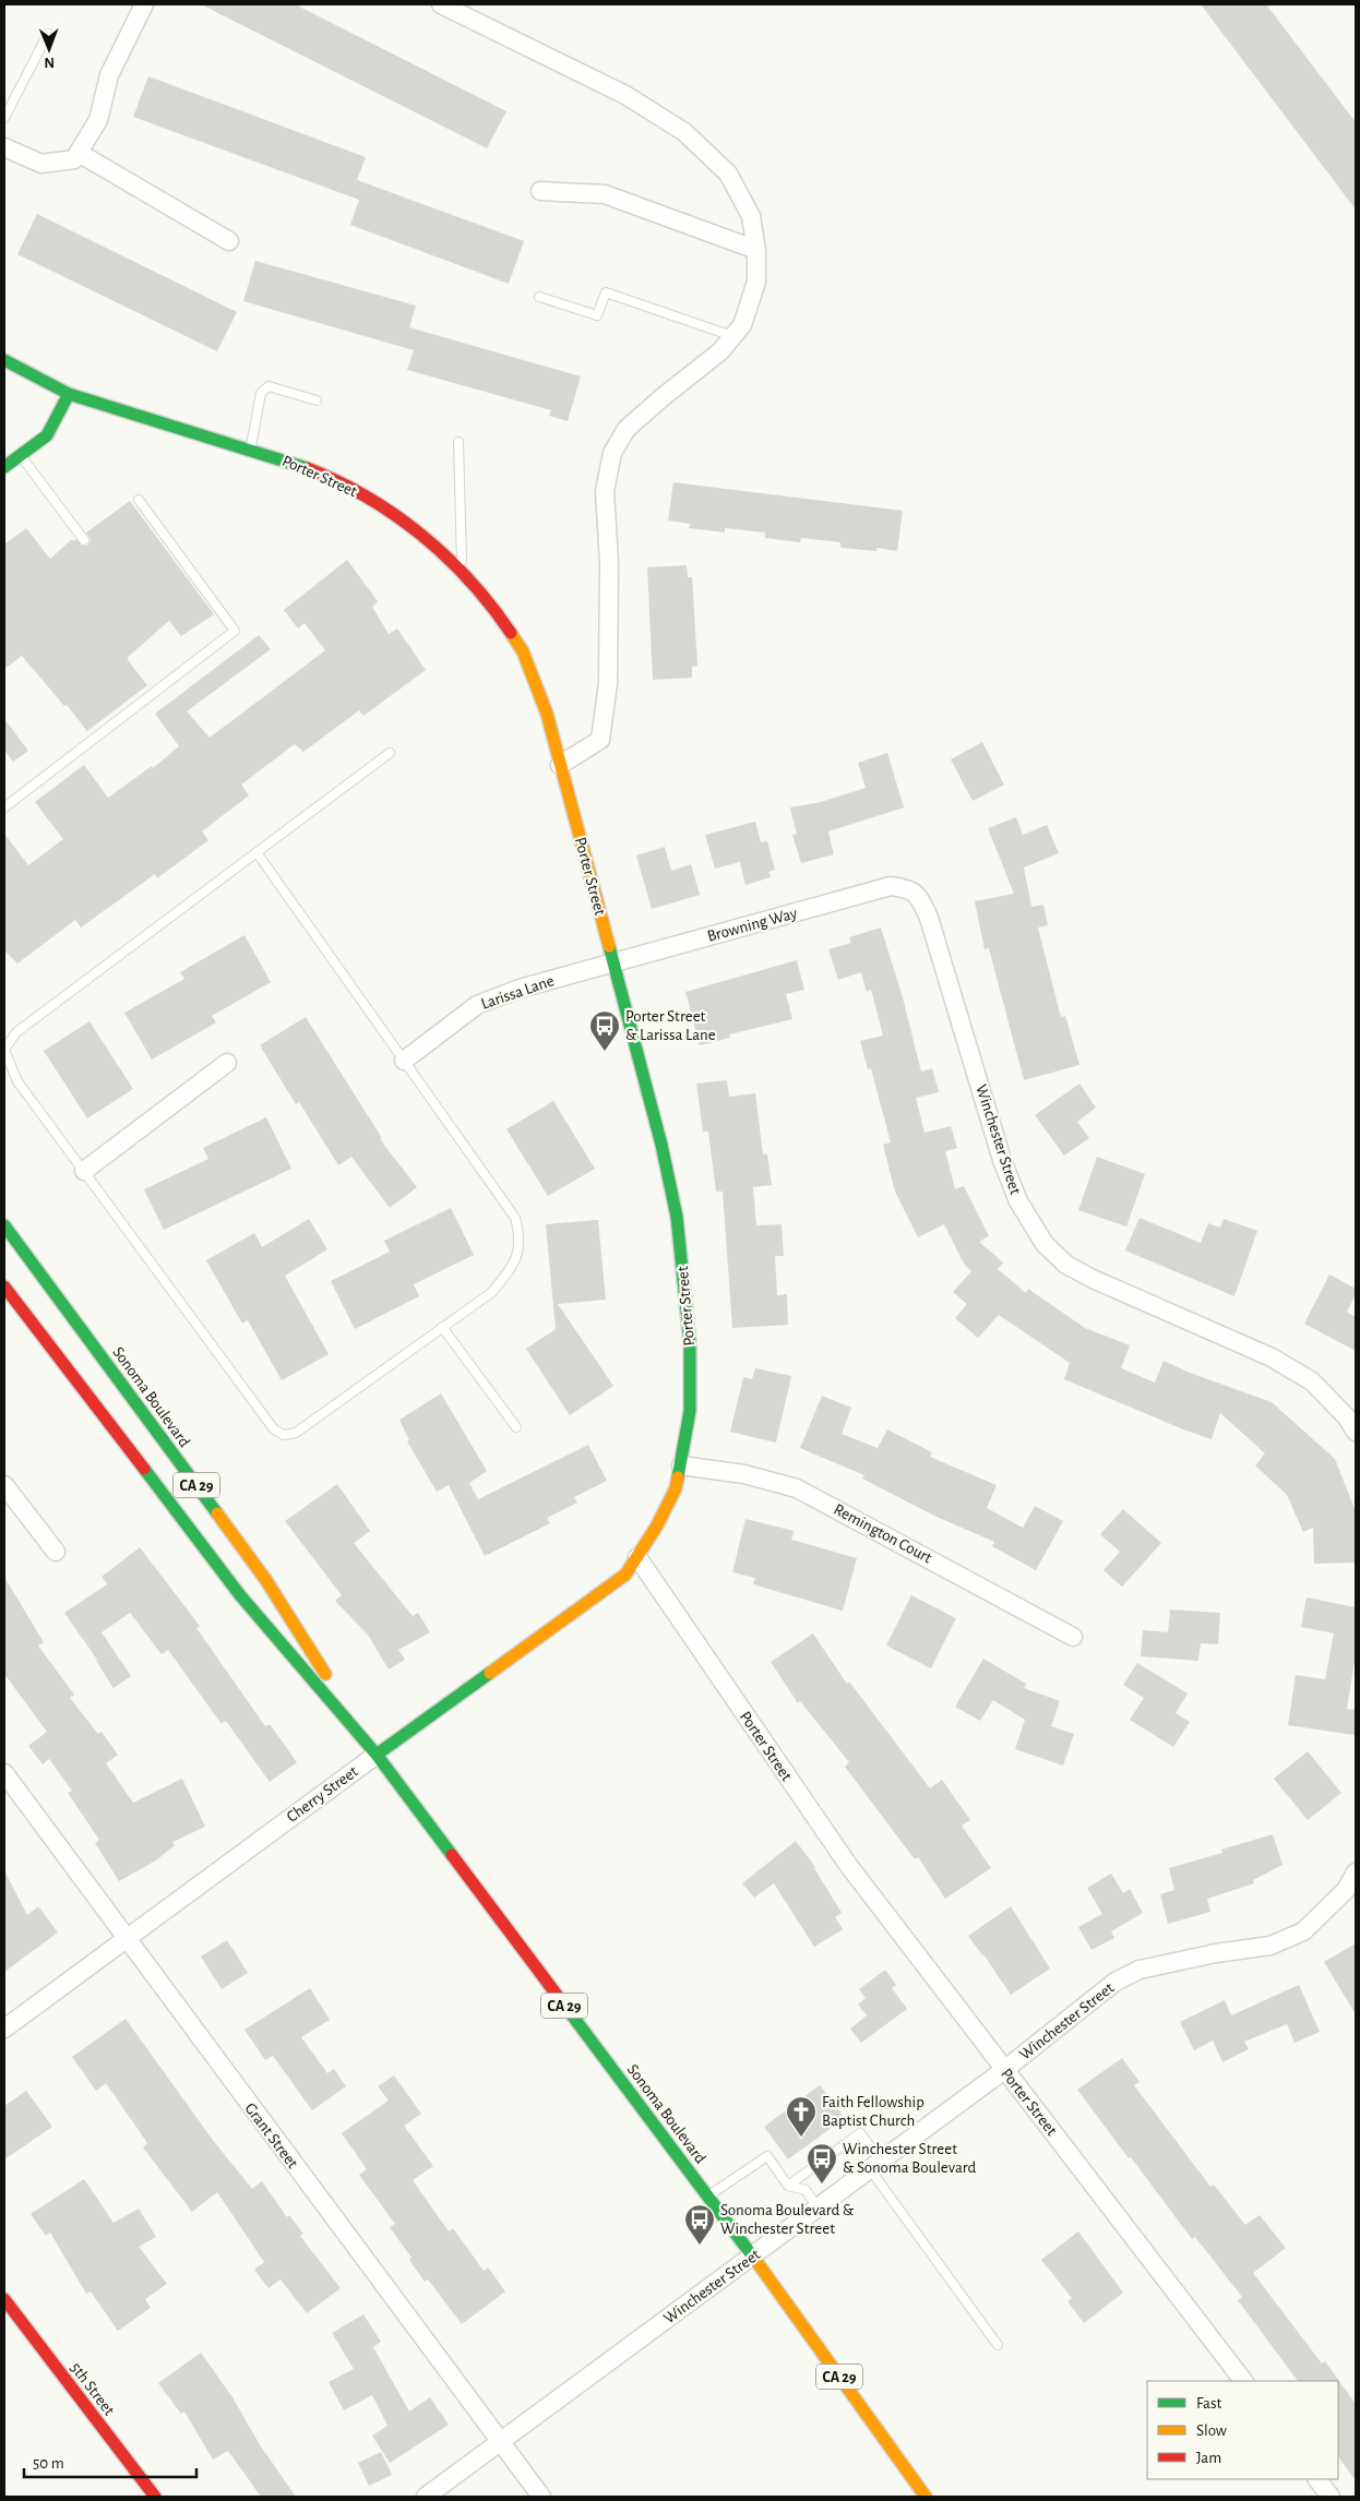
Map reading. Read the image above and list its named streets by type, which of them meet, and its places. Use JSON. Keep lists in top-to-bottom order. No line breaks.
{"streets":{"street":["Porter Street","Browning Way","Larissa Lane","Winchester Street","Sonoma Boulevard","CA 29","Remington Court","Cherry Street","Grant Street","5th Street"]},"crossings":[["Porter Street","Browning Way"],["Porter Street","Larissa Lane"],["Porter Street","Winchester Street"],["Porter Street","Remington Court"],["Porter Street","Cherry Street"],["Browning Way","Larissa Lane"],["Browning Way","Winchester Street"],["Winchester Street","Sonoma Boulevard"],["Winchester Street","Grant Street"],["Sonoma Boulevard","Cherry Street"],["Cherry Street","Grant Street"]],"places":{"bus stop":["Porter Street & Larissa Lane","Winchester Street & Sonoma Boulevard","Sonoma Boulevard & Winchester Street"],"church":["Faith Fellowship Baptist Church"]},"legend":["Fast","Slow","Jam"],"scale_bar":"50 m","north":"bottom"}
